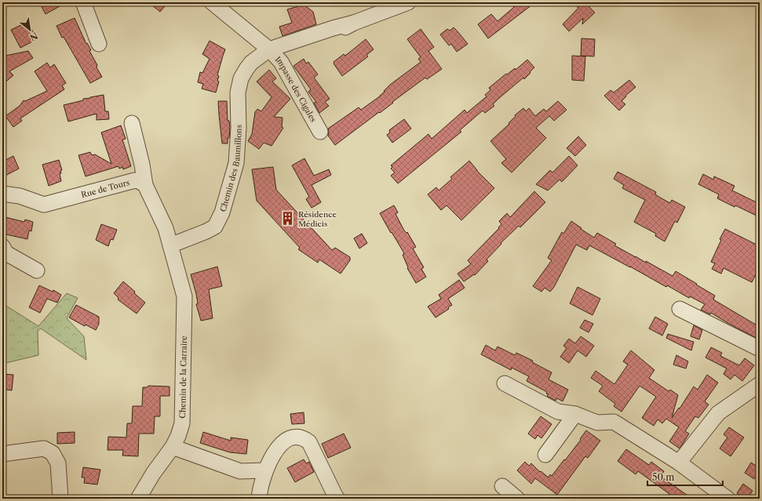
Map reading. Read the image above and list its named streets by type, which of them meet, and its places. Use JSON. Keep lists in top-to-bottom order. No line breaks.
{"streets":{"street":["Impasse des Cigales","Chemin des Baumillons","Rue de Tours","Chemin de la Carraire"]},"crossings":[["Impasse des Cigales","Chemin des Baumillons"],["Chemin des Baumillons","Chemin de la Carraire"]],"places":{"building":["Résidence Médicis"]},"scale_bar":"50 m","north":"bottom right"}
